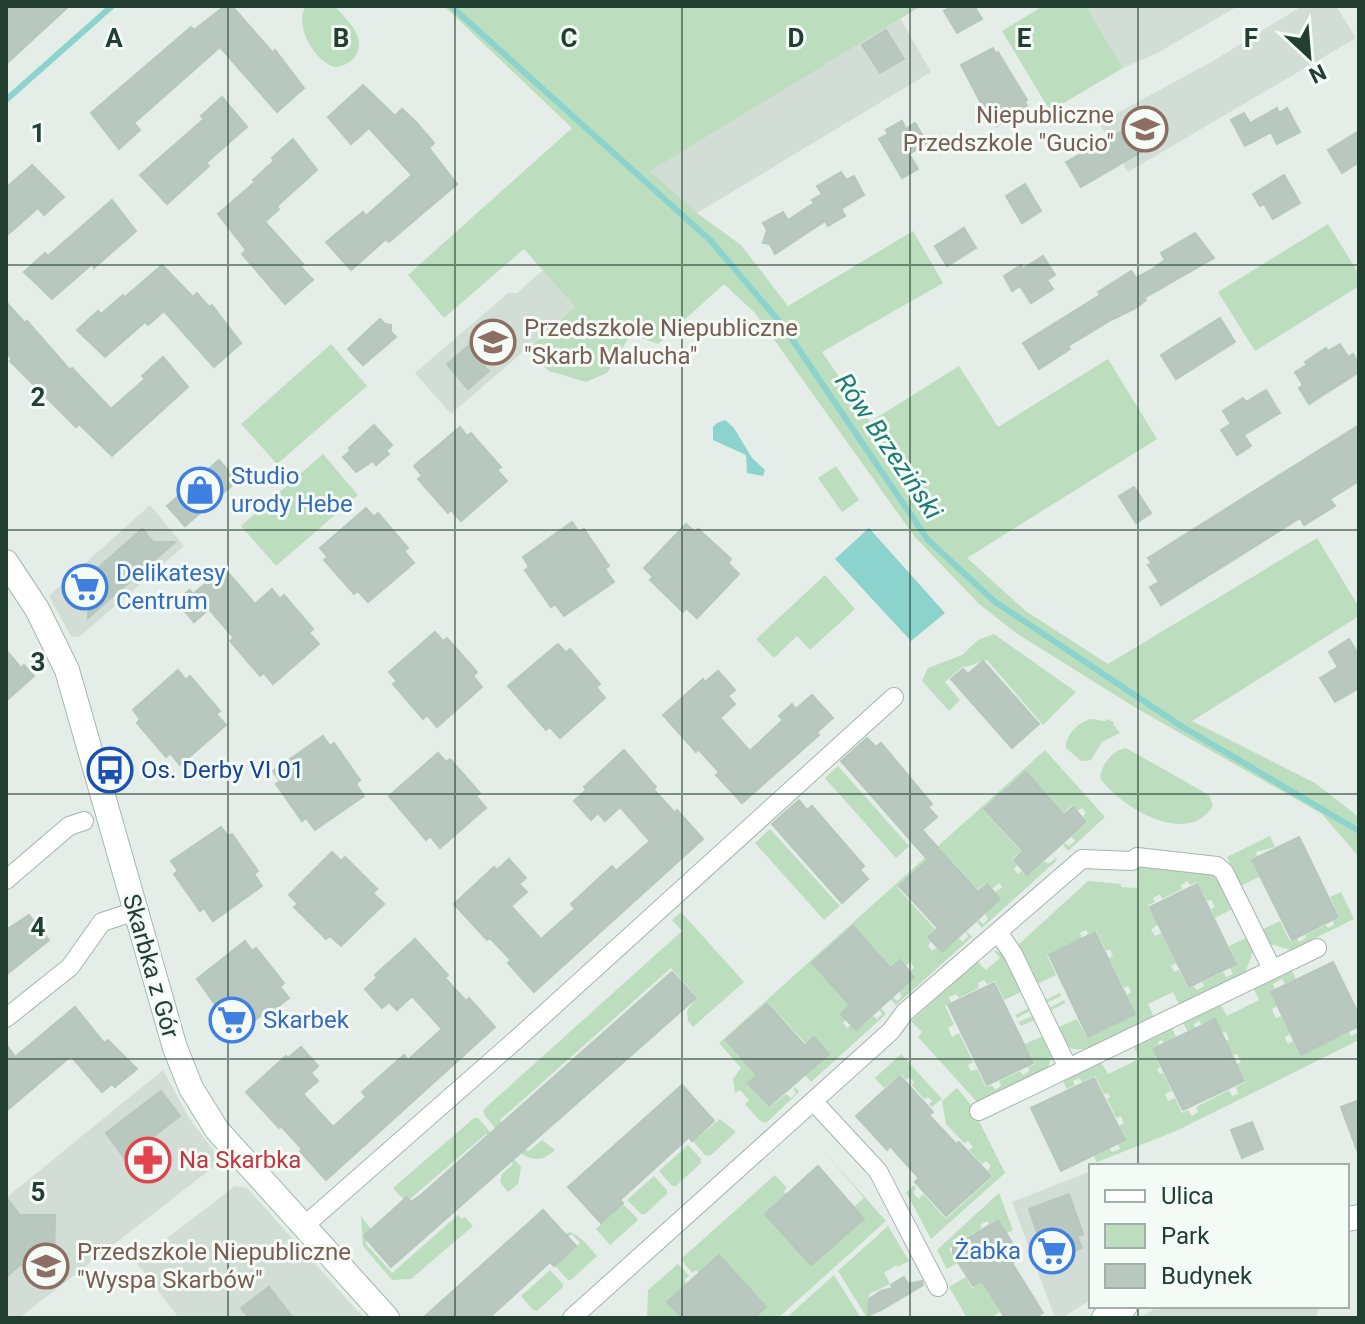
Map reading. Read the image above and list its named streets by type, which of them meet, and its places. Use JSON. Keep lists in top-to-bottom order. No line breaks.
{"streets":{"street":["Skarbka z Gór"]},"water":["Rów Brzeziński"],"places":{"school or university":["Niepubliczne Przedszkole \"Gucio\"","Przedszkole Niepubliczne \"Skarb Malucha\"","Przedszkole Niepubliczne \"Wyspa Skarbów\""],"shop":["Studio urody Hebe"],"supermarket":["Delikatesy Centrum","Skarbek","Żabka"],"bus stop":["Os. Derby VI 01"],"pharmacy":["Na Skarbka"]},"legend":["Ulica","Park","Budynek"],"north":"bottom right","grid":{"columns":["A","B","C","D","E","F"],"rows":["1","2","3","4","5"]}}
